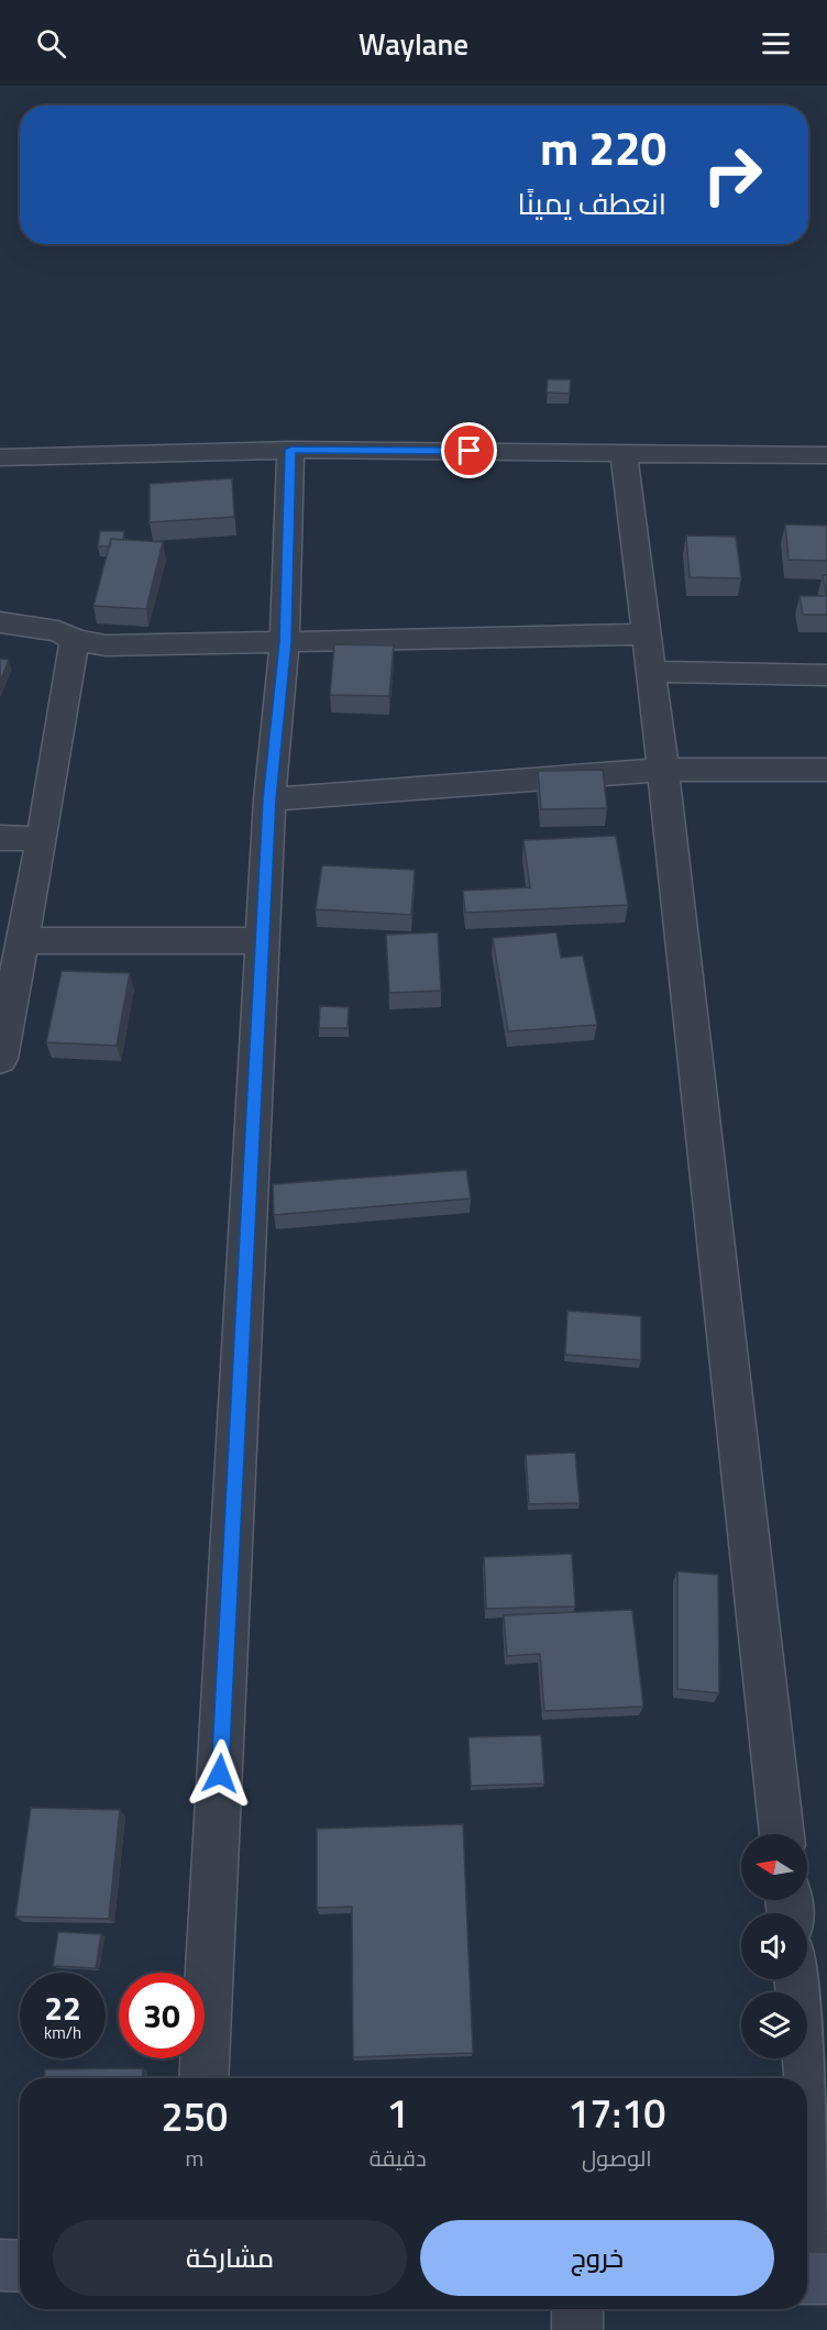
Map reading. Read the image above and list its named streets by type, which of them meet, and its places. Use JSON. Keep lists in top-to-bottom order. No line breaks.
{"north":"left","page":{"header":"Waylane","turn":["220 m","انعطف يمينًا"],"speed":"22 km/h","limit":"30","eta":["17:10","الوصول","1","دقيقة","250","m"],"buttons":["خروج","مشاركة"]}}
